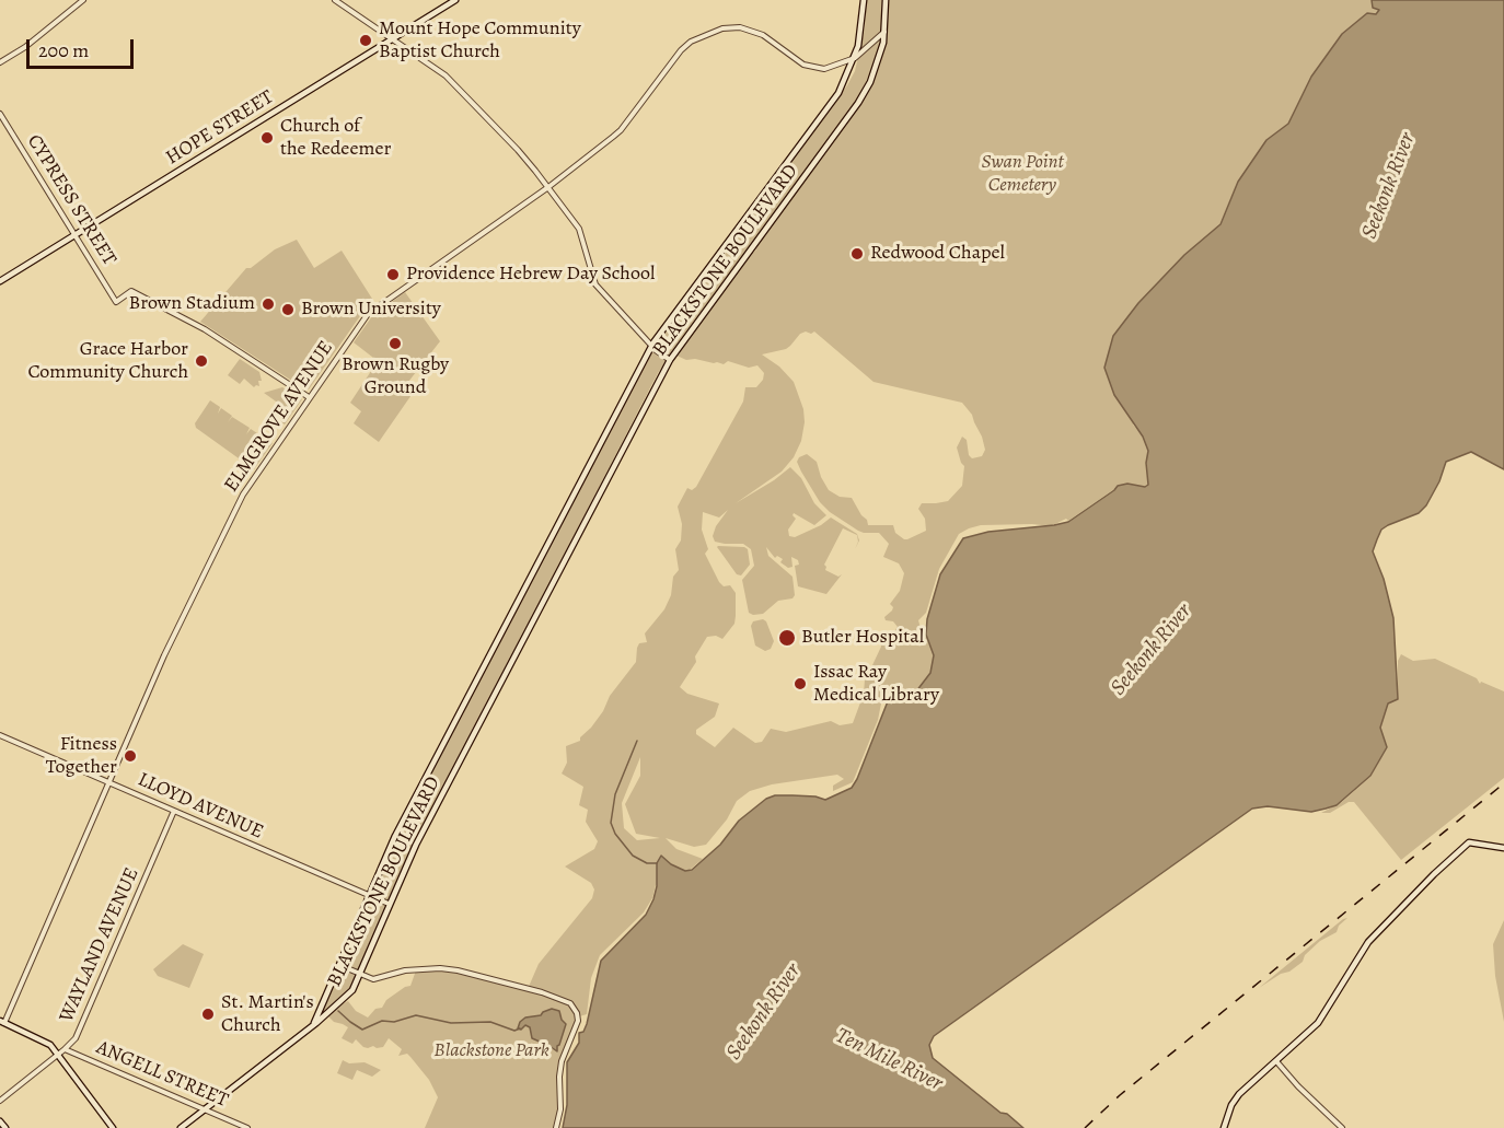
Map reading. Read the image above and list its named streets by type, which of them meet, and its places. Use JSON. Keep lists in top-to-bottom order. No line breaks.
{"streets":{"main road":["HOPE STREET","BLACKSTONE BOULEVARD"],"street":["CYPRESS STREET","ELMGROVE AVENUE","LLOYD AVENUE","WAYLAND AVENUE","ANGELL STREET"]},"crossings":[["HOPE STREET","CYPRESS STREET"],["CYPRESS STREET","ELMGROVE AVENUE"],["BLACKSTONE BOULEVARD","ELMGROVE AVENUE"],["BLACKSTONE BOULEVARD","LLOYD AVENUE"],["ELMGROVE AVENUE","LLOYD AVENUE"],["LLOYD AVENUE","WAYLAND AVENUE"],["WAYLAND AVENUE","ANGELL STREET"]],"water":["Seekonk River","Ten Mile River"],"parks":["Swan Point Cemetery","Blackstone Park"],"places":["Mount Hope Community Baptist Church","Church of the Redeemer","Redwood Chapel","Providence Hebrew Day School","Brown Stadium","Brown University","Brown Rugby Ground","Grace Harbor Community Church","Butler Hospital","Issac Ray Medical Library","Fitness Together","St. Martin's Church"],"scale_bar":"200 m"}
